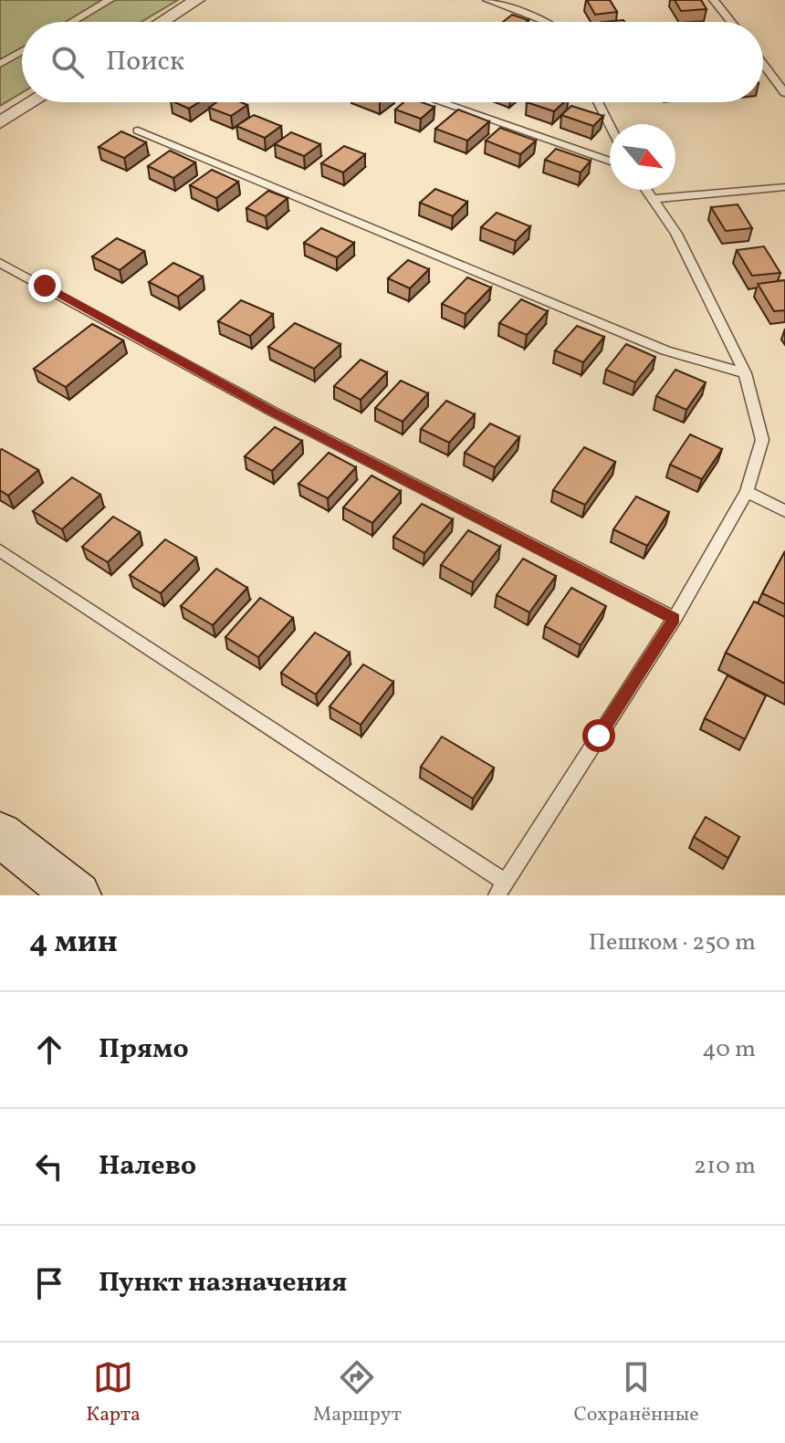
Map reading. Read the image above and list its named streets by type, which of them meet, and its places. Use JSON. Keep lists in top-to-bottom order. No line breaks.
{"north":"bottom right","page":{"search":"Поиск","heading":["4 мин","Пешком · 250 m"],"list":[["Прямо","40 m"],["Налево","210 m"],"Пункт назначения"],"nav":["Карта","Маршрут","Сохранённые"]}}
